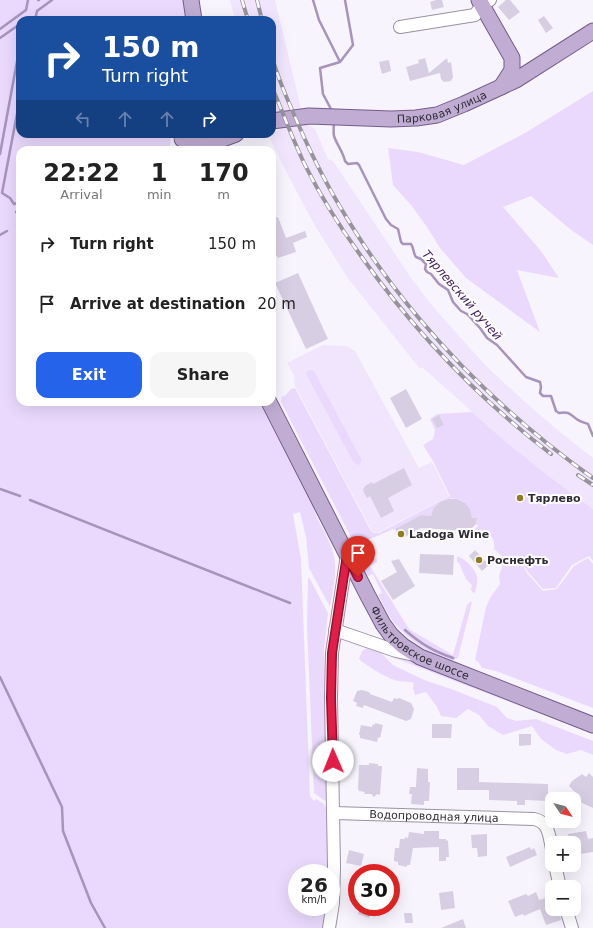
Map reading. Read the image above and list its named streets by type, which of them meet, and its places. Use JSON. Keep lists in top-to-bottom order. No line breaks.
{"streets":{"main road":["Парковая улица","Фильтровское шоссе"],"street":["Водопроводная улица"]},"water":["Тярлевский ручей"],"places":["Тярлево","Ladoga Wine","Роснефть"],"north":"bottom right","page":{"turn":["150 m","Turn right"],"eta":["22:22","Arrival","1","min","170","m"],"list":[{"name":"Turn right","value":"150 m"},{"name":"Arrive at destination","value":"20 m"}],"buttons":["Exit","Share"],"map_buttons":["+","−"],"speed":"26 km/h","limit":"30"}}
